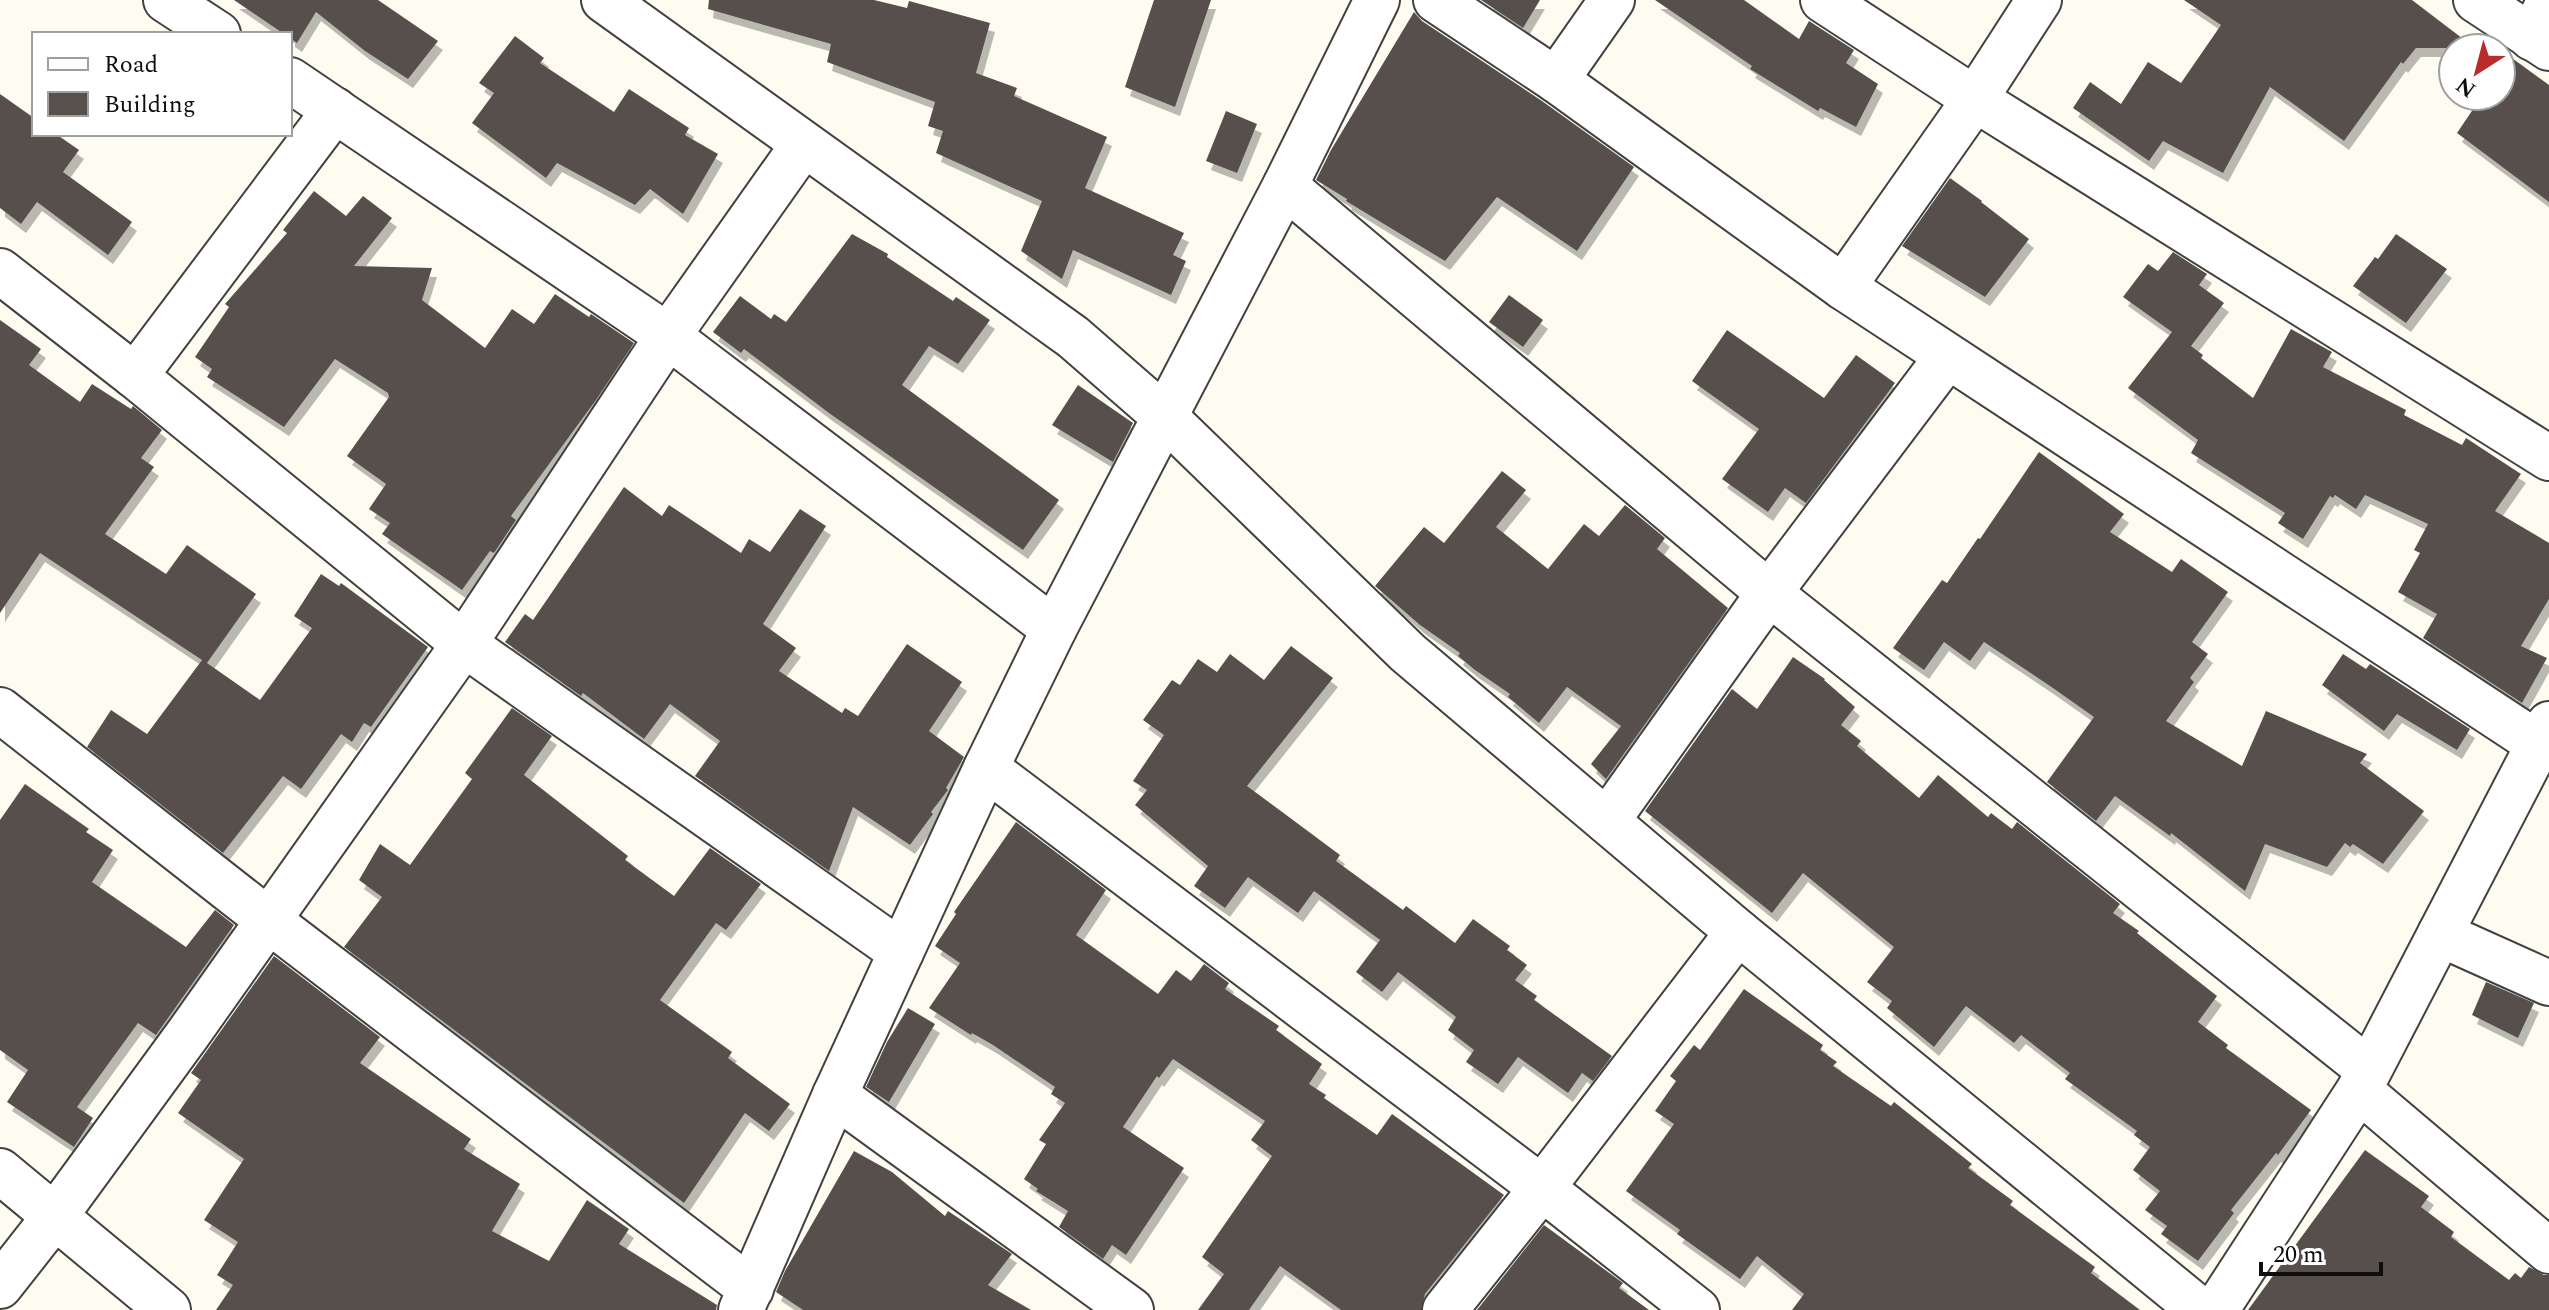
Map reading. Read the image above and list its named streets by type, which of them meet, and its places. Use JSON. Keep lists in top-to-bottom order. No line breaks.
{"legend":["Road","Building"],"scale_bar":"20 m","north":"bottom left"}
